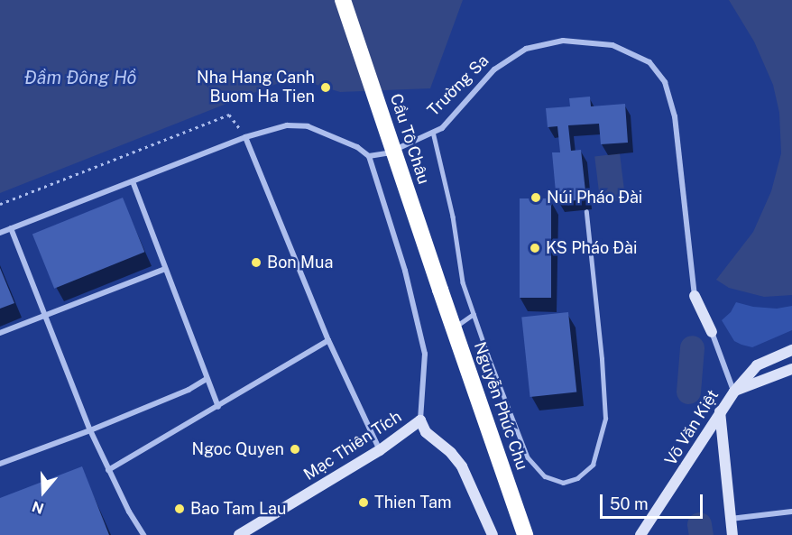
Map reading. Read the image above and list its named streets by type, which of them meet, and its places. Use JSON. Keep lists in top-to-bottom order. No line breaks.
{"streets":{"highway":["Cầu Tô Châu","Nguyễn Phúc Chu"],"street":["Trường Sa","Võ Văn Kiệt","Mạc Thiên Tích"]},"crossings":[["Trường Sa","Võ Văn Kiệt"],["Cầu Tô Châu","Nguyễn Phúc Chu"]],"water":["Đầm Đông Hồ"],"places":["Nha Hang Canh Buom Ha Tien","Núi Pháo Đài","KS Pháo Đài","Bon Mua","Ngoc Quyen","Thien Tam","Bao Tam Lau"],"scale_bar":"50 m","north":"bottom"}
